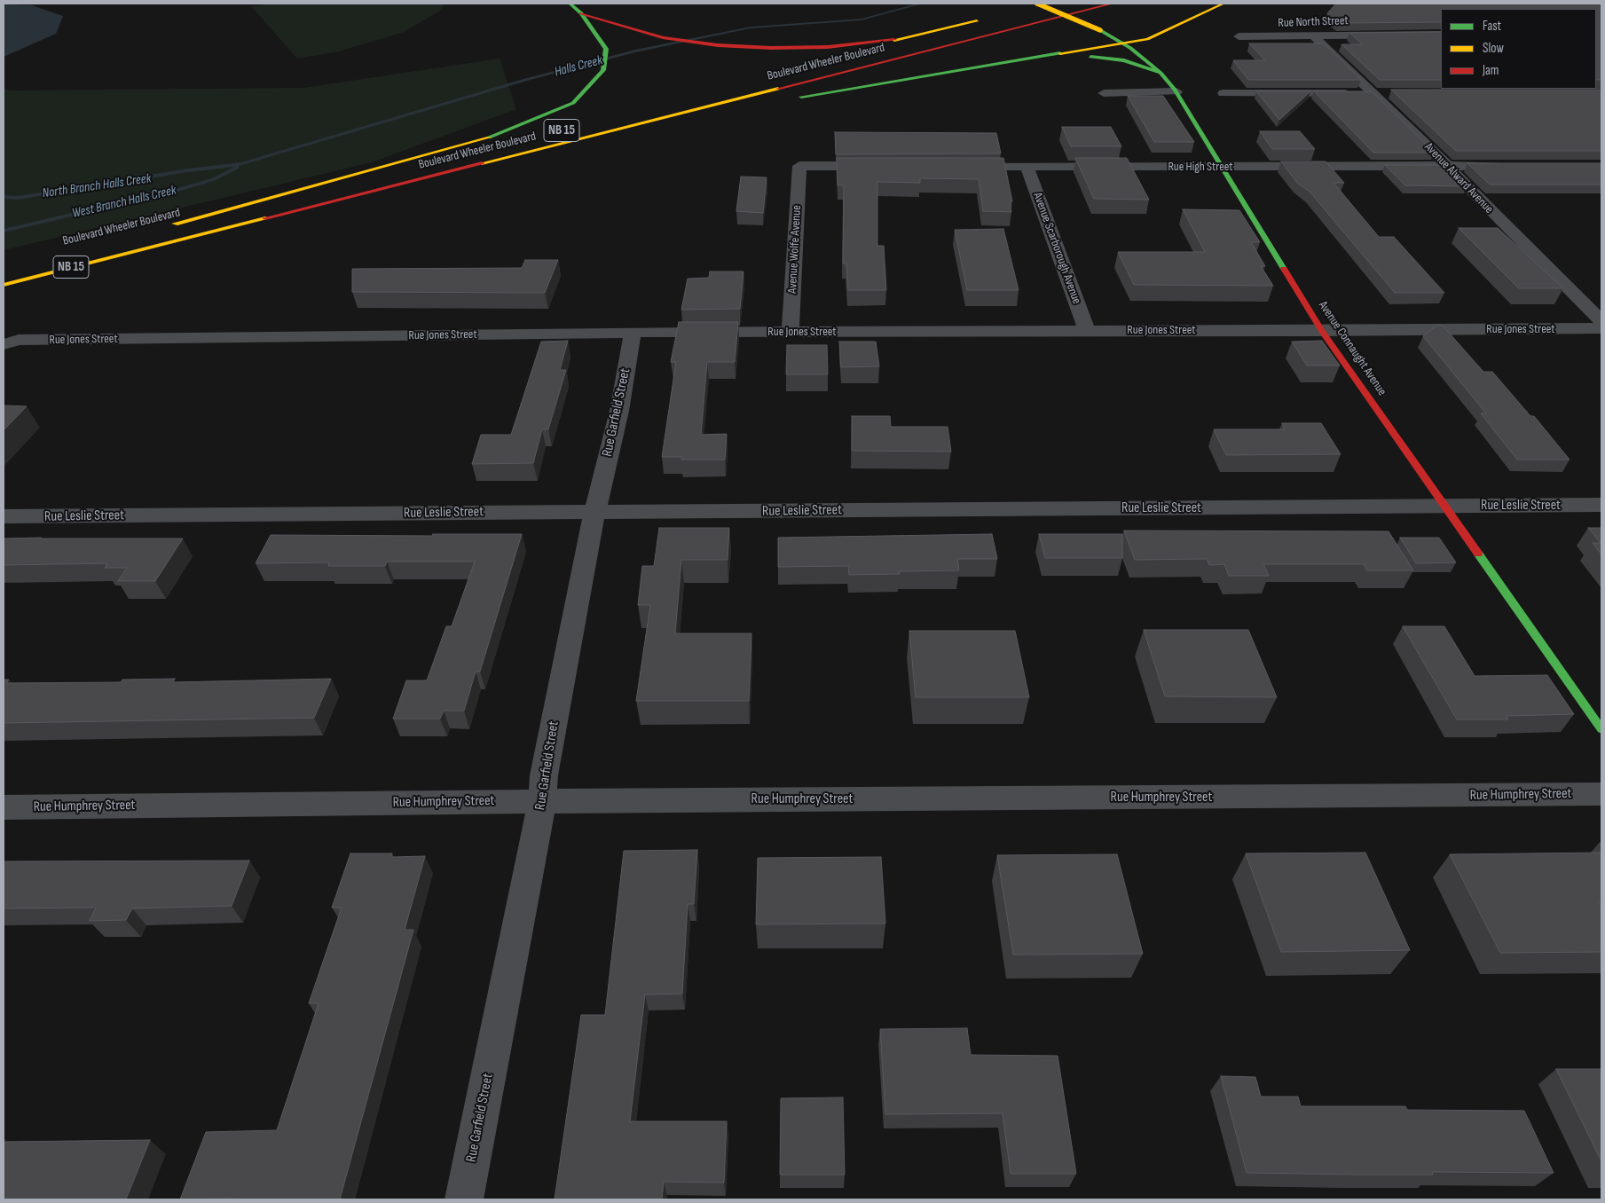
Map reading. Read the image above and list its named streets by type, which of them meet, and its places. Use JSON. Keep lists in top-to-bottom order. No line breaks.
{"streets":{"main road":["Boulevard Wheeler Boulevard","NB 15","Avenue Connaught Avenue"],"street":["Rue North Street","Rue High Street","Avenue Alward Avenue","Avenue Scarborough Avenue","Avenue Wolfe Avenue","Rue Jones Street","Rue Garfield Street","Rue Leslie Street","Rue Humphrey Street"]},"crossings":[["Rue North Street","Avenue Alward Avenue"],["Rue High Street","Avenue Alward Avenue"],["Rue High Street","Avenue Scarborough Avenue"],["Rue High Street","Avenue Connaught Avenue"],["Avenue Scarborough Avenue","Rue Jones Street"],["Avenue Wolfe Avenue","Rue Jones Street"],["Rue Jones Street","Avenue Connaught Avenue"],["Rue Jones Street","Rue Garfield Street"],["Avenue Connaught Avenue","Rue Leslie Street"],["Rue Garfield Street","Rue Leslie Street"],["Rue Garfield Street","Rue Humphrey Street"]],"water":["Halls Creek","North Branch Halls Creek","West Branch Halls Creek"],"legend":["Fast","Slow","Jam"]}
